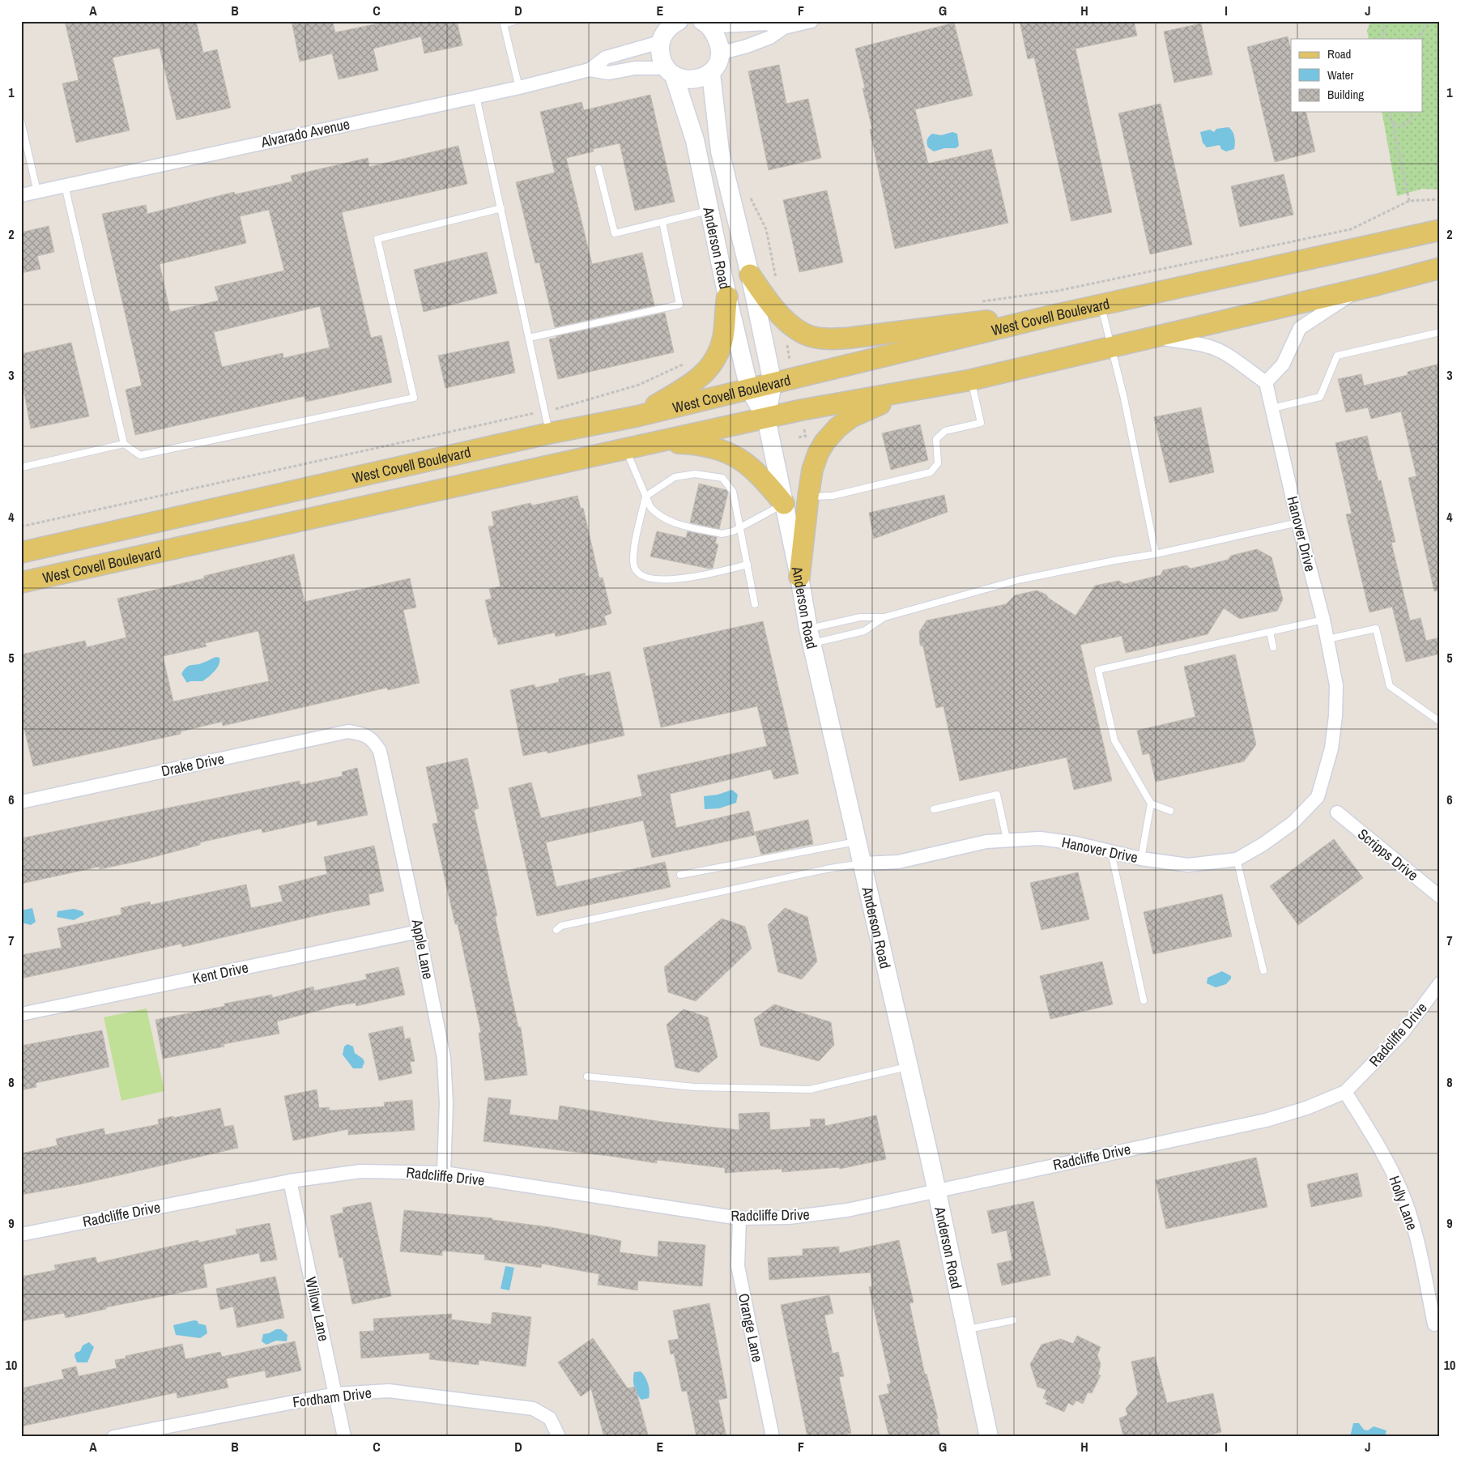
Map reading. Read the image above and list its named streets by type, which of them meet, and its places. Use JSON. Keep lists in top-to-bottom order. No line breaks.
{"streets":{"main road":["Anderson Road","West Covell Boulevard"],"street":["Alvarado Avenue","Hanover Drive","Drake Drive","Scripps Drive","Apple Lane","Kent Drive","Radcliffe Drive","Holly Lane","Willow Lane","Orange Lane","Fordham Drive"]},"crossings":[["Alvarado Avenue","Anderson Road"],["Anderson Road","West Covell Boulevard"],["Anderson Road","Hanover Drive"],["Anderson Road","Radcliffe Drive"],["Drake Drive","Apple Lane"],["Apple Lane","Kent Drive"],["Apple Lane","Radcliffe Drive"],["Radcliffe Drive","Holly Lane"],["Radcliffe Drive","Willow Lane"],["Radcliffe Drive","Orange Lane"],["Willow Lane","Fordham Drive"]],"legend":["Road","Water","Building"],"grid":{"columns":["A","B","C","D","E","F","G","H","I","J"],"rows":["1","2","3","4","5","6","7","8","9","10"]}}
